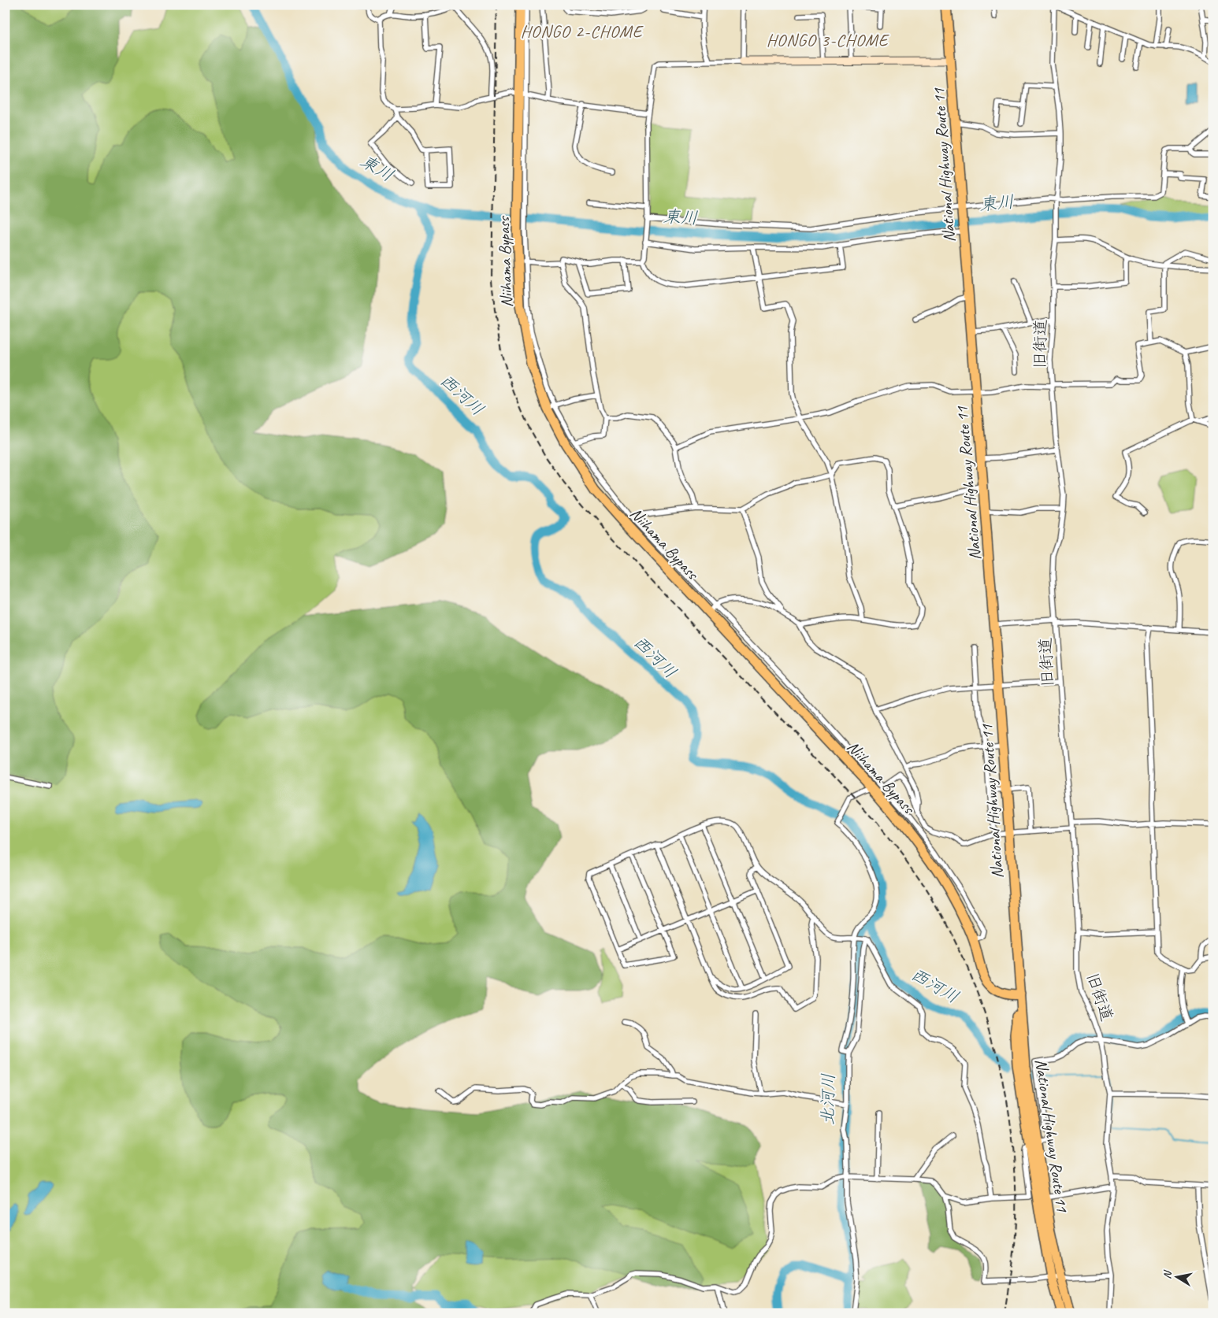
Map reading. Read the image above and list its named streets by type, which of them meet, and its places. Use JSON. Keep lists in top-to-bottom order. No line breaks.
{"streets":{"highway":["National Highway Route 11","Niihama Bypass"],"street":["旧街道"]},"crossings":[["National Highway Route 11","Niihama Bypass"]],"districts":["HONGO 2-CHOME","HONGO 3-CHOME"],"water":["東川","西河川","北河川"],"north":"left"}
